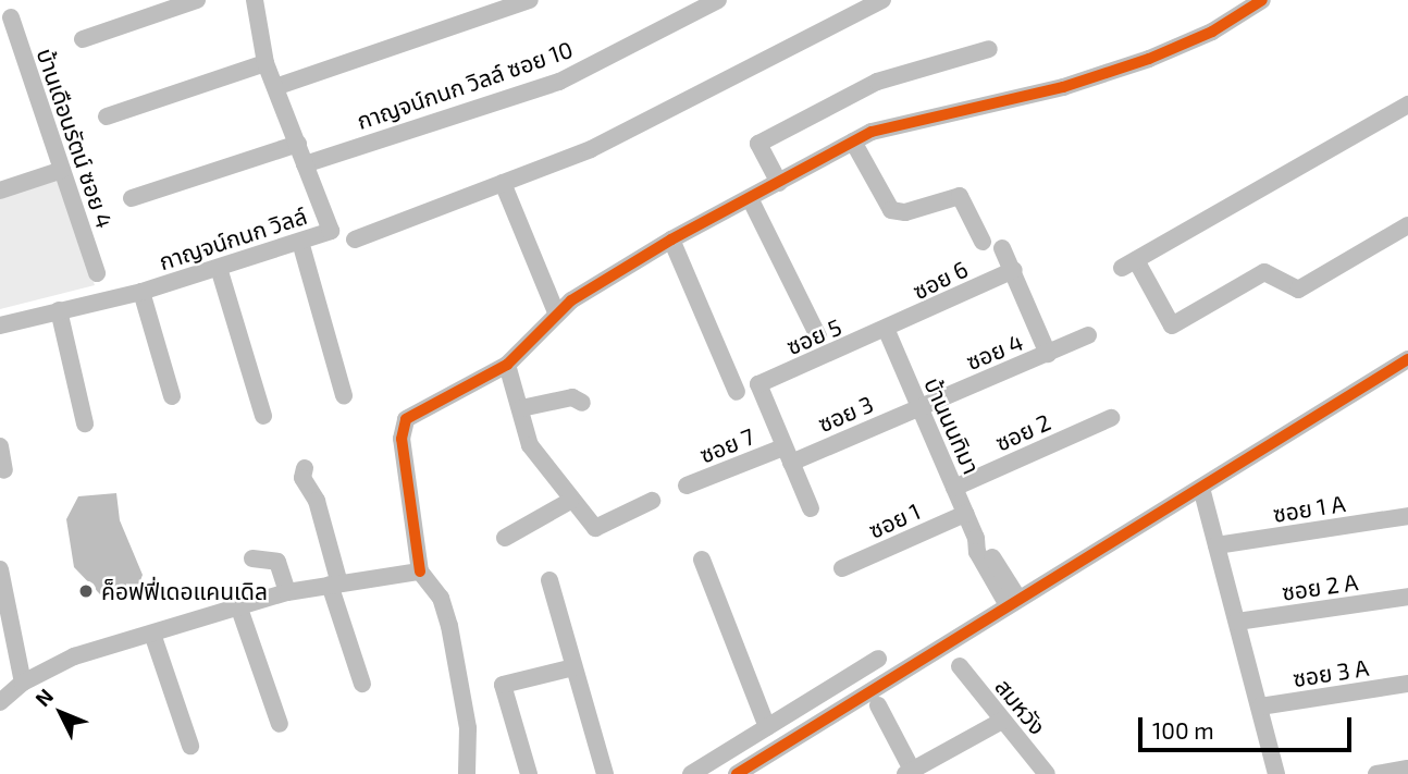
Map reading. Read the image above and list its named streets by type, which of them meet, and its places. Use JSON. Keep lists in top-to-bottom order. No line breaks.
{"streets":{"street":["กาญจน์กนก วิลล์ ซอย 10","บ้านเดือนรัตน์ ซอย 4","กาญจน์กนก วิลล์","ซอย 6","ซอย 5","ซอย 4","ซอย 3","บ้านนนทิมา","ซอย 2","ซอย 7","ซอย 1 A","ซอย 1","ซอย 2 A","ซอย 3 A","สมหวัง"]},"crossings":[["กาญจน์กนก วิลล์ ซอย 10","กาญจน์กนก วิลล์"],["ซอย 6","ซอย 5"],["ซอย 6","บ้านนนทิมา"],["ซอย 5","ซอย 3"],["ซอย 5","บ้านนนทิมา"],["ซอย 5","ซอย 7"],["ซอย 4","ซอย 3"],["ซอย 4","บ้านนนทิมา"],["ซอย 3","บ้านนนทิมา"],["ซอย 3","ซอย 7"],["บ้านนนทิมา","ซอย 2"],["บ้านนนทิมา","ซอย 1"]],"places":["ค็อฟฟี่เดอแคนเดิล"],"scale_bar":"100 m","north":"top left"}
